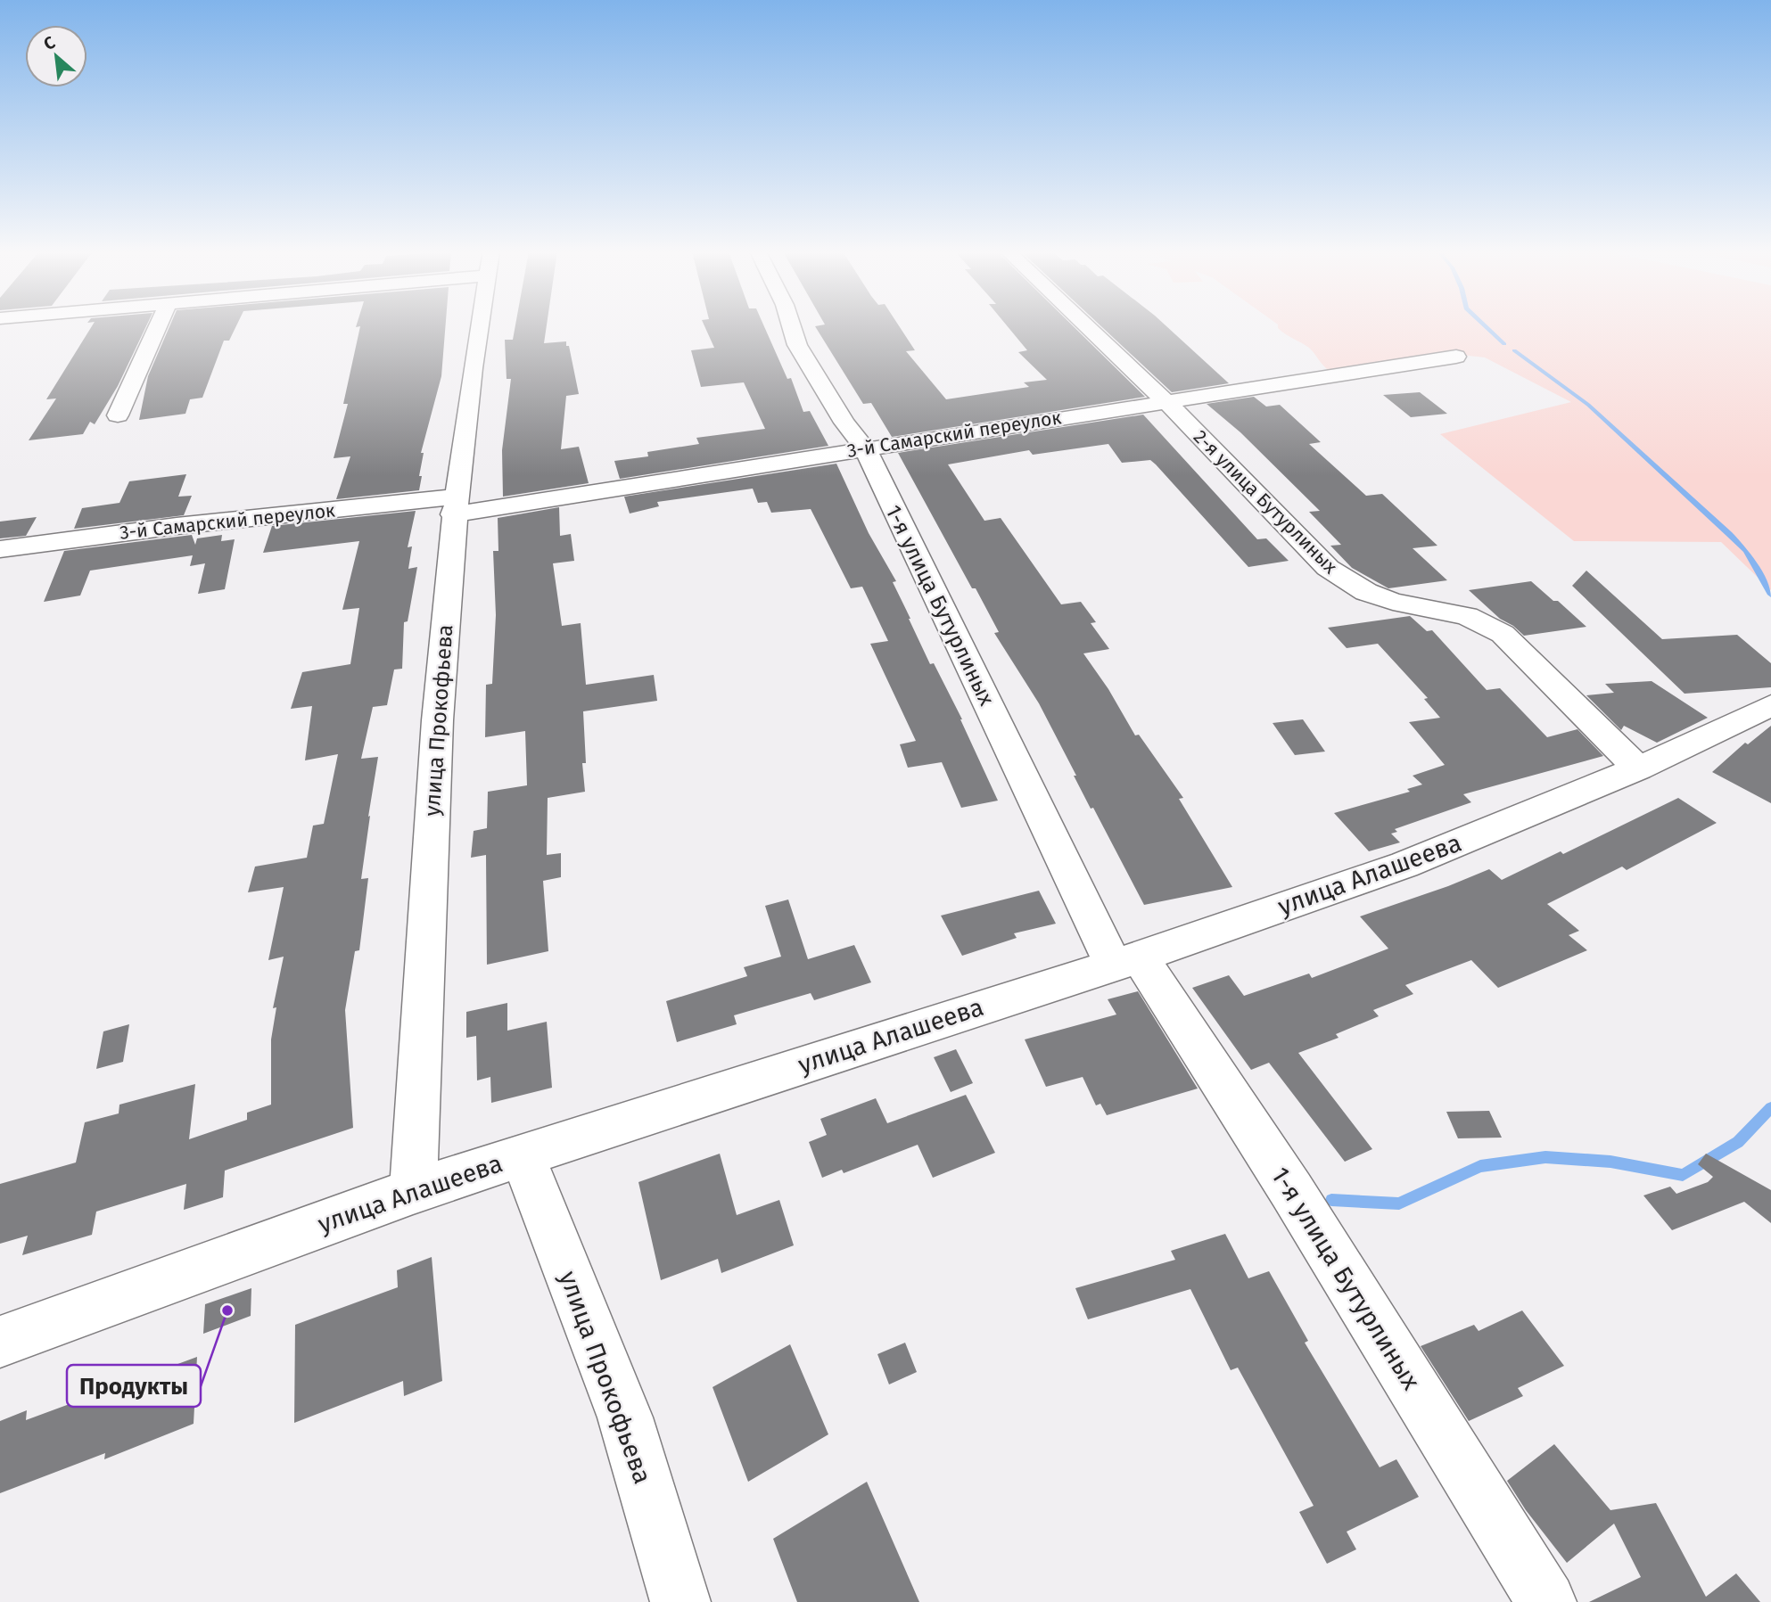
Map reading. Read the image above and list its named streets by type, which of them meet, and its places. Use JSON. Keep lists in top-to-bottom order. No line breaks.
{"streets":{"street":["3-й Самарский переулок","2-я улица Бутурлиных","1-я улица Бутурлиных","улица Прокофьева","улица Алашеева"]},"crossings":[["3-й Самарский переулок","2-я улица Бутурлиных"],["3-й Самарский переулок","1-я улица Бутурлиных"],["3-й Самарский переулок","улица Прокофьева"],["2-я улица Бутурлиных","улица Алашеева"],["1-я улица Бутурлиных","улица Алашеева"],["улица Прокофьева","улица Алашеева"]],"places":["Продукты"],"north":"top left"}
